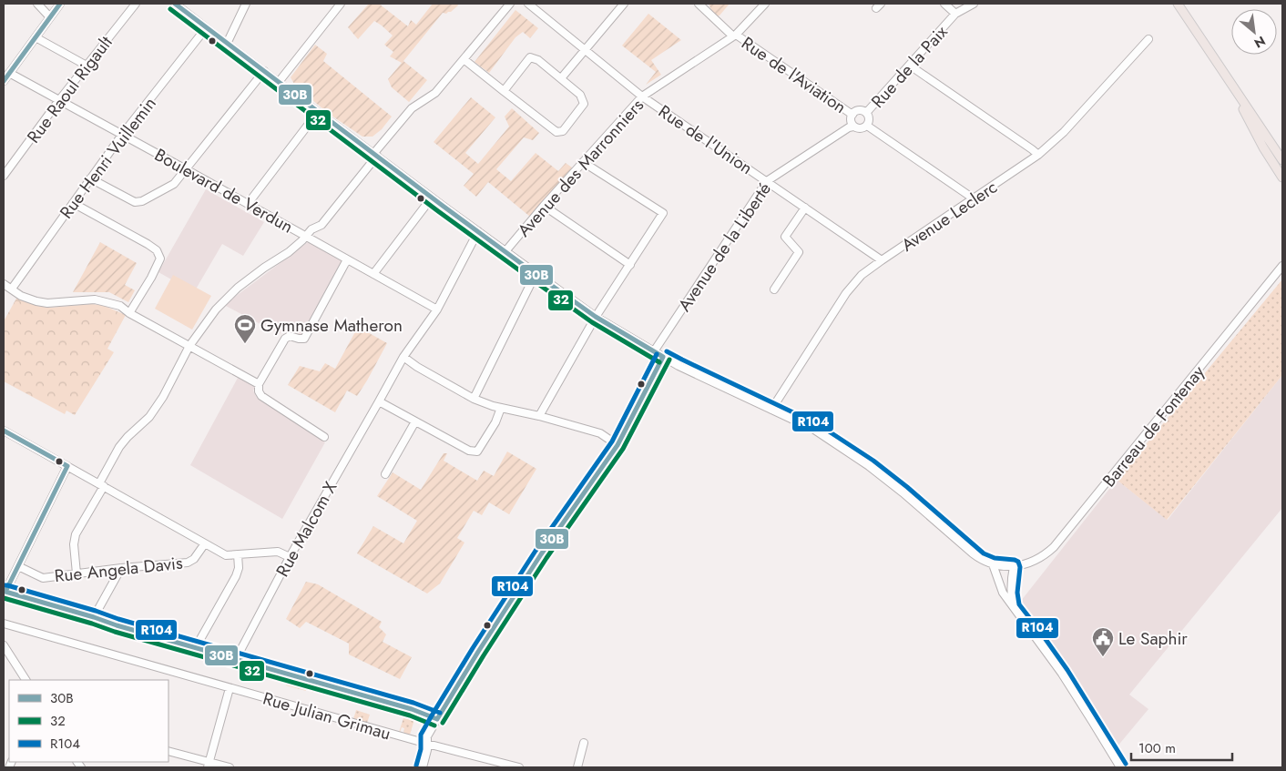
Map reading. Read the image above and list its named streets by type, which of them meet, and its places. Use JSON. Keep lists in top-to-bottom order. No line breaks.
{"streets":{"street":["Rue de la Paix","Rue de l'Aviation","Rue Raoul Rigault","Rue de l'Union","Rue Henri Vuillemin","Avenue des Marronniers","Boulevard de Verdun","Avenue Leclerc","Avenue de la Liberté","Barreau de Fontenay","Rue Malcom X","Rue Angela Davis","Rue Julian Grimau"]},"crossings":[["Rue de la Paix","Rue de l'Aviation"],["Rue de la Paix","Avenue de la Liberté"],["Rue de l'Aviation","Avenue des Marronniers"],["Rue de l'Aviation","Avenue de la Liberté"],["Rue Raoul Rigault","Boulevard de Verdun"],["Rue de l'Union","Avenue des Marronniers"],["Rue de l'Union","Avenue Leclerc"],["Rue de l'Union","Avenue de la Liberté"],["Rue Henri Vuillemin","Boulevard de Verdun"],["Boulevard de Verdun","Rue Malcom X"],["Rue Malcom X","Rue Angela Davis"]],"places":{"sports":["Gymnase Matheron"],"public building":["Le Saphir"]},"lines":["transit line 30B","transit line 32","transit line R104"],"legend":["30B","32","R104"],"scale_bar":"100 m","north":"bottom right"}
